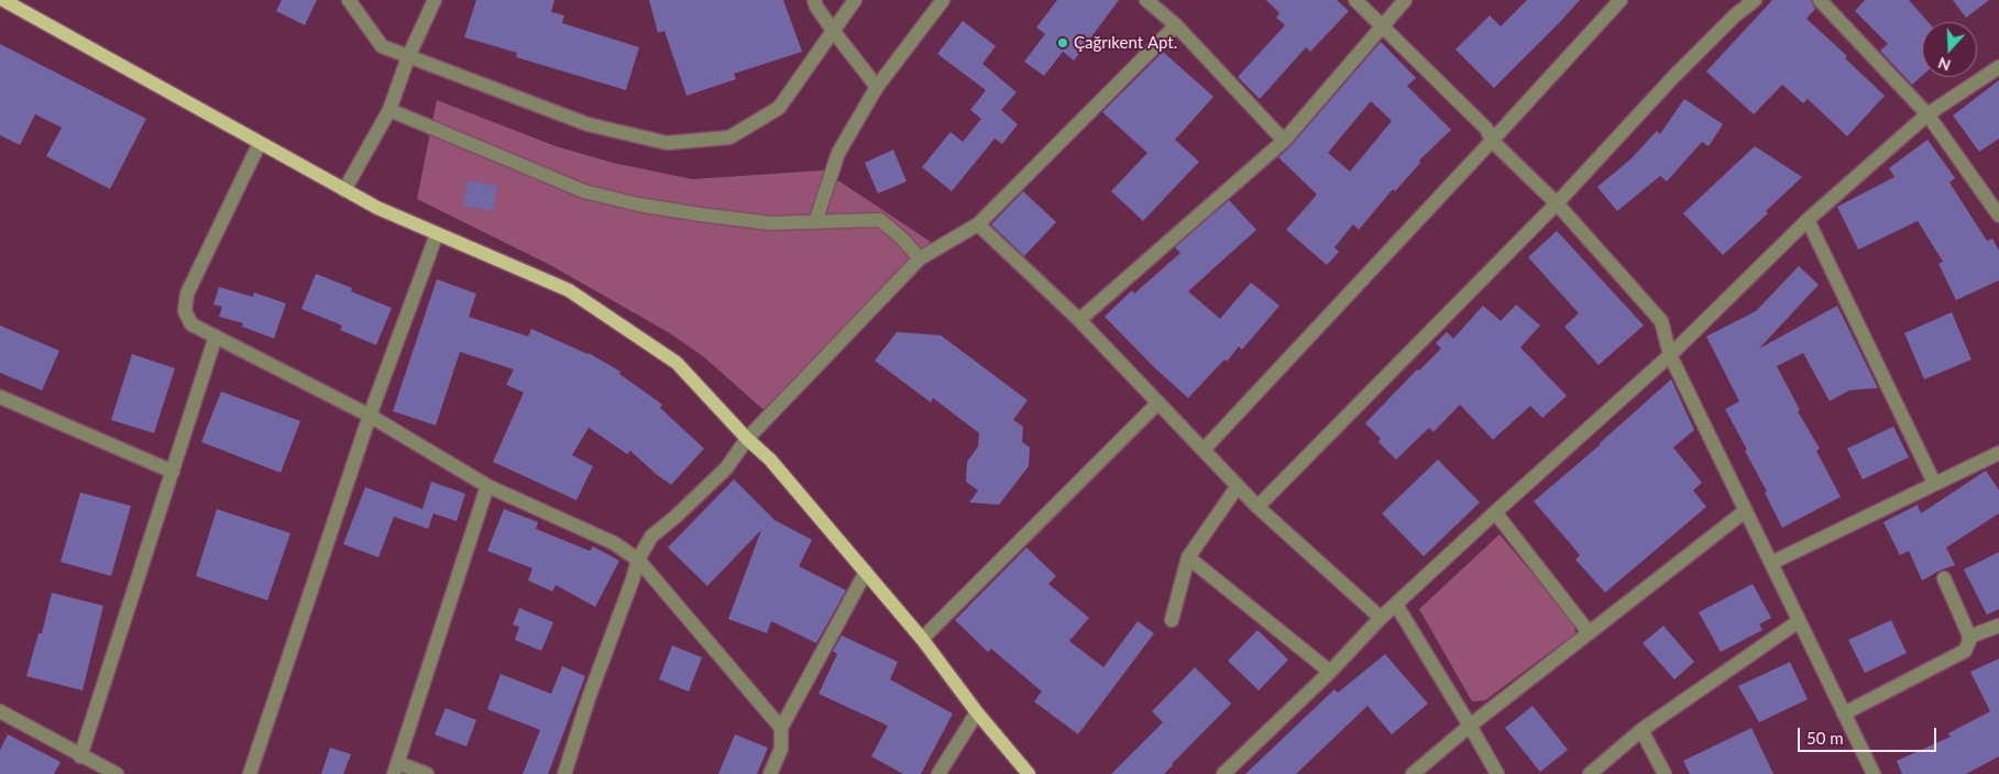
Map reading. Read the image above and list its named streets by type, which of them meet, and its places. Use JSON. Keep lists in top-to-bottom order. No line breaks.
{"places":["Çağrıkent Apt."],"scale_bar":"50 m","north":"bottom"}
